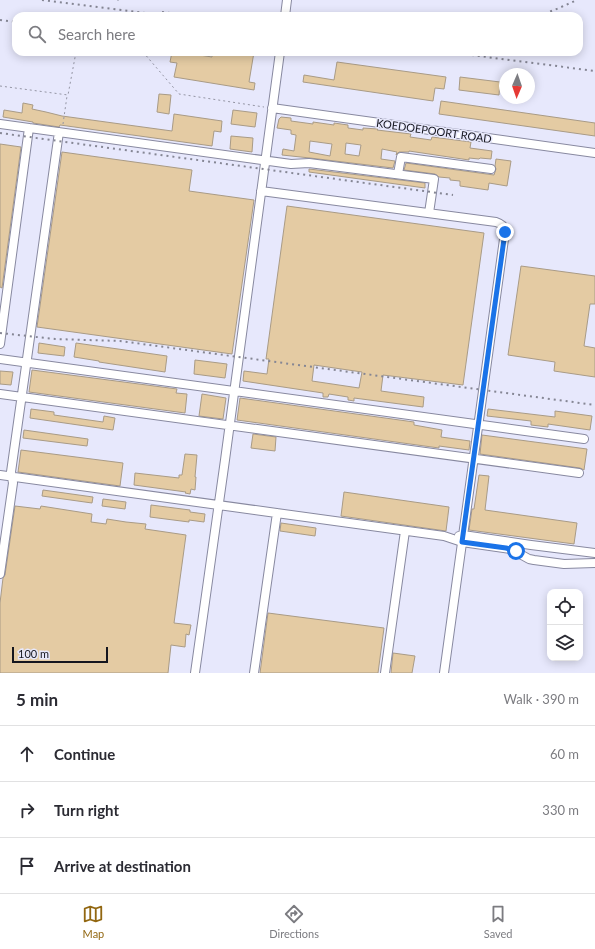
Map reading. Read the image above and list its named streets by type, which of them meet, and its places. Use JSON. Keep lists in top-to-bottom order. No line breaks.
{"streets":{"street":["KOEDOEPOORT ROAD"]},"scale_bar":"100 m","north":"bottom","page":{"search":"Search here","scale":"100 m","heading":["5 min","Walk · 390 m"],"list":[["Continue","60 m"],["Turn right","330 m"],"Arrive at destination"],"nav":["Map","Directions","Saved"]}}
